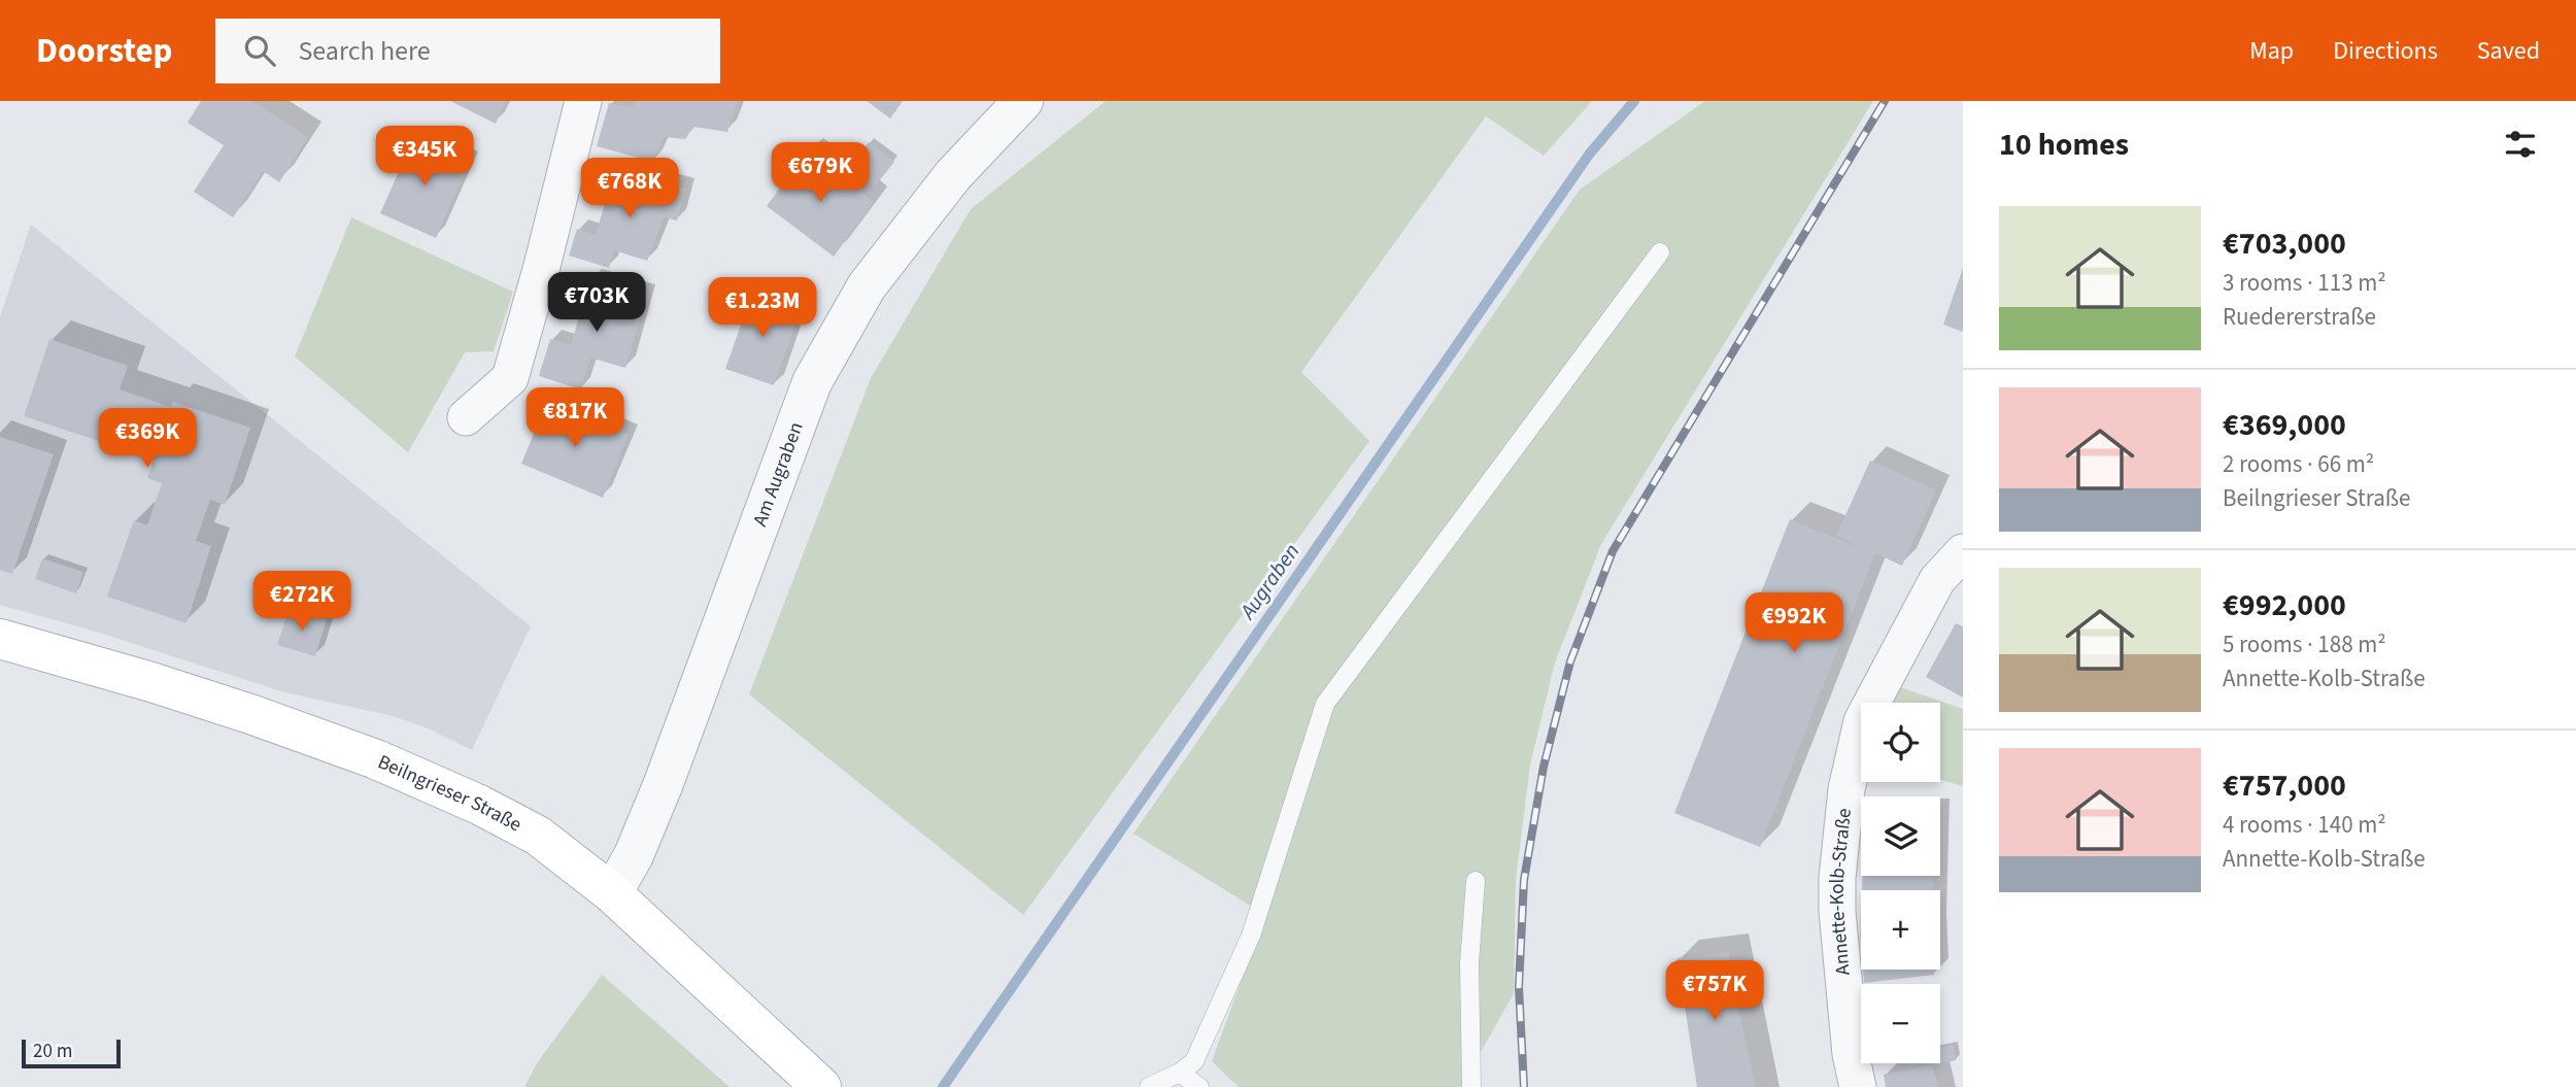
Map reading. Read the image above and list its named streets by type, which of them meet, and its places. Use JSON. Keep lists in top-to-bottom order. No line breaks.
{"streets":{"main road":["Beilngrieser Straße"],"street":["Am Augraben","Annette-Kolb-Straße"]},"crossings":[["Am Augraben","Beilngrieser Straße"]],"water":["Augraben"],"scale_bar":"20 m","page":{"header":"Doorstep","search":"Search here","nav":["Map","Directions","Saved"],"heading":"10 homes","price":["€345K","€679K","€768K","€703K","€1.23M","€817K","€369K","€272K","€992K","€757K"],"list":[{"name":"€703,000","note":"3 rooms · 113 m² · Ruedererstraße"},{"name":"€369,000","note":"2 rooms · 66 m² · Beilngrieser Straße"},{"name":"€992,000","note":"5 rooms · 188 m² · Annette-Kolb-Straße"},{"name":"€757,000","note":"4 rooms · 140 m² · Annette-Kolb-Straße"}],"map_buttons":["+","−"],"scale":"20 m"}}
